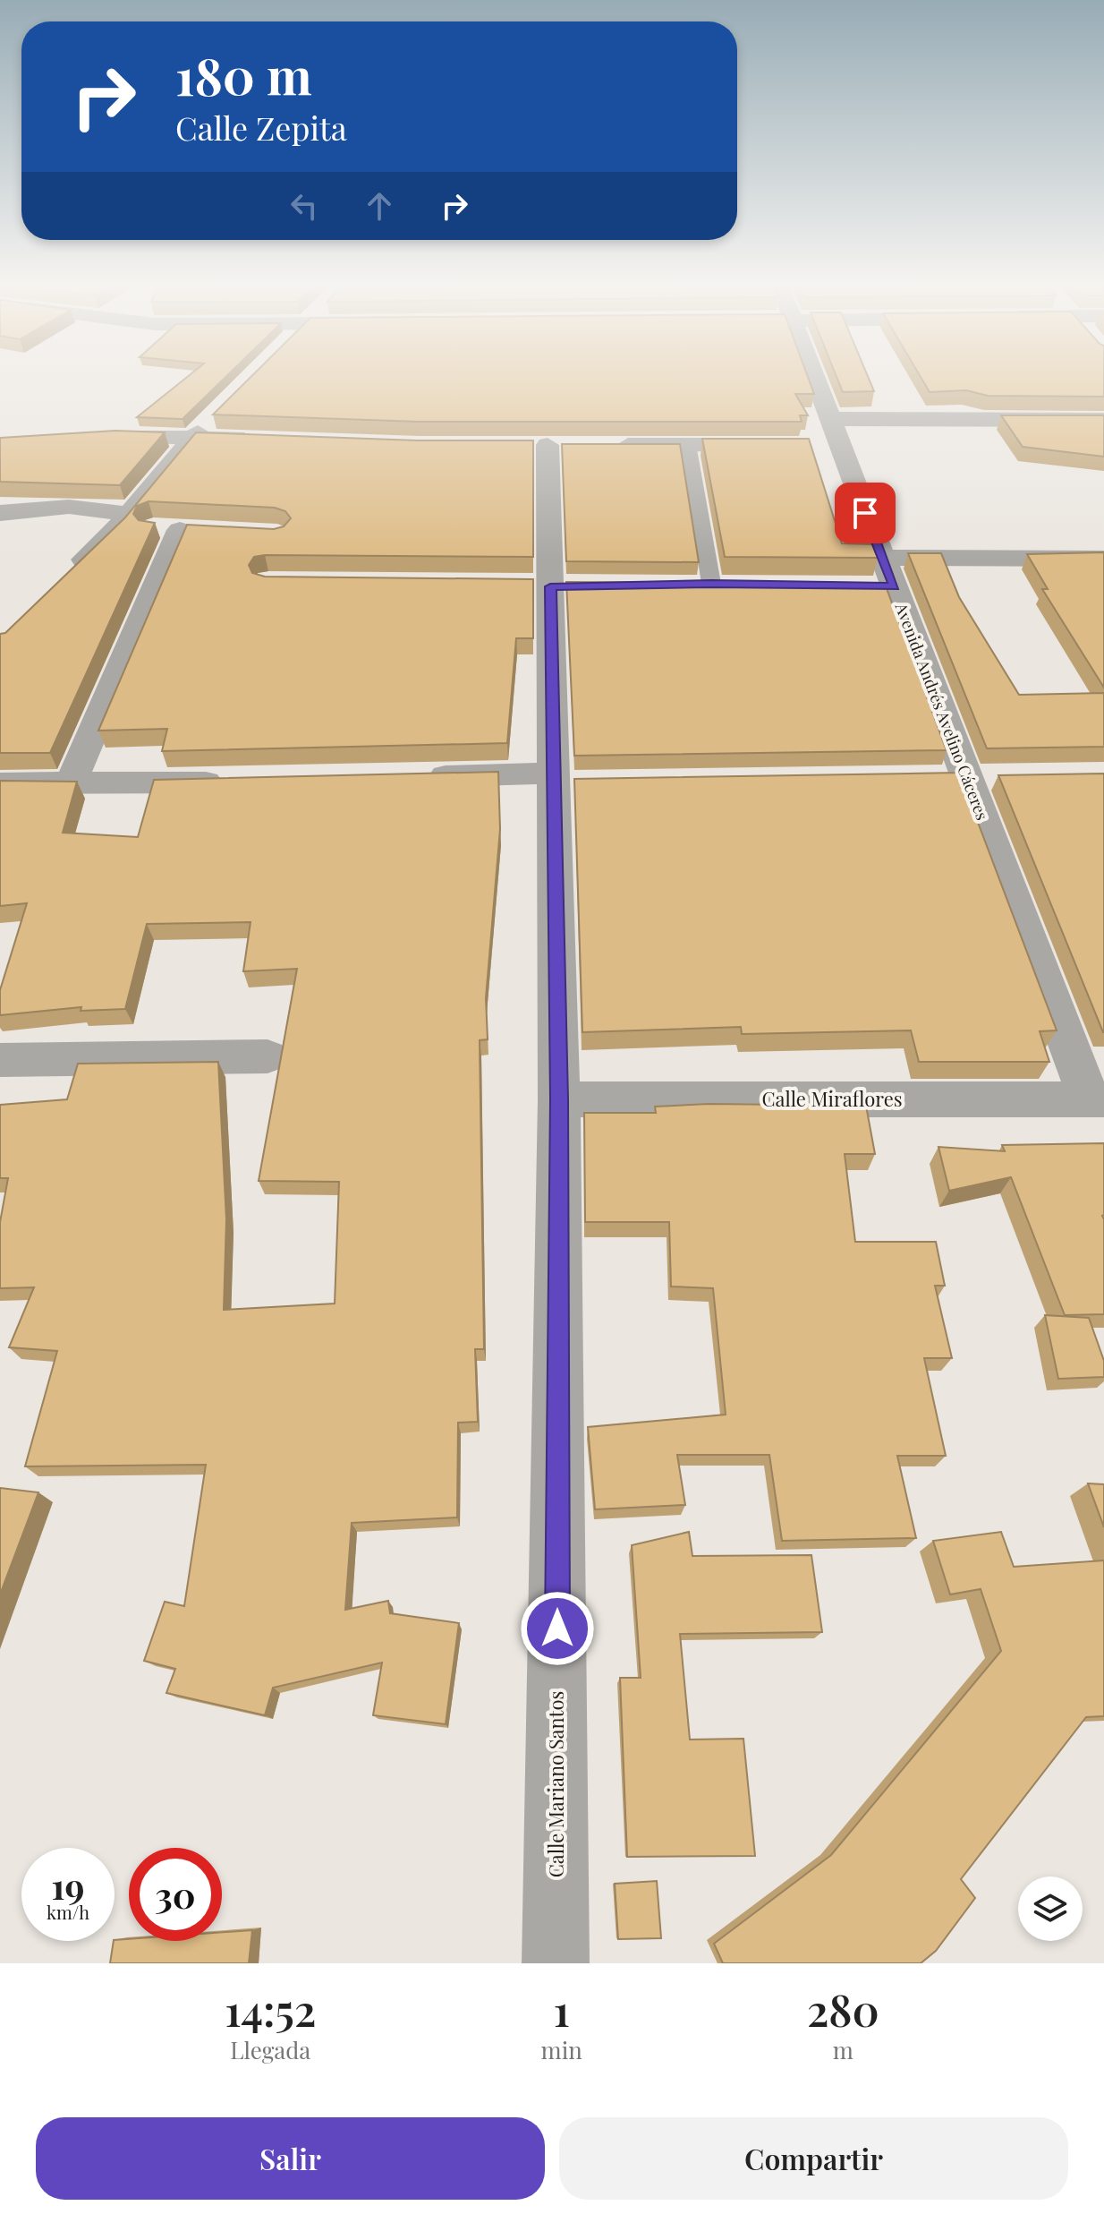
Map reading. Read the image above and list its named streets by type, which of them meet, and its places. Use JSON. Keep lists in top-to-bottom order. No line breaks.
{"streets":{"street":["Avenida Andrés Avelino Cáceres","Calle Miraflores","Calle Mariano Santos"]},"crossings":[["Avenida Andrés Avelino Cáceres","Calle Miraflores"],["Calle Miraflores","Calle Mariano Santos"]],"page":{"turn":["180 m","Calle Zepita"],"speed":"19 km/h","limit":"30","eta":["14:52","Llegada","1","min","280","m"],"buttons":["Salir","Compartir"]}}
